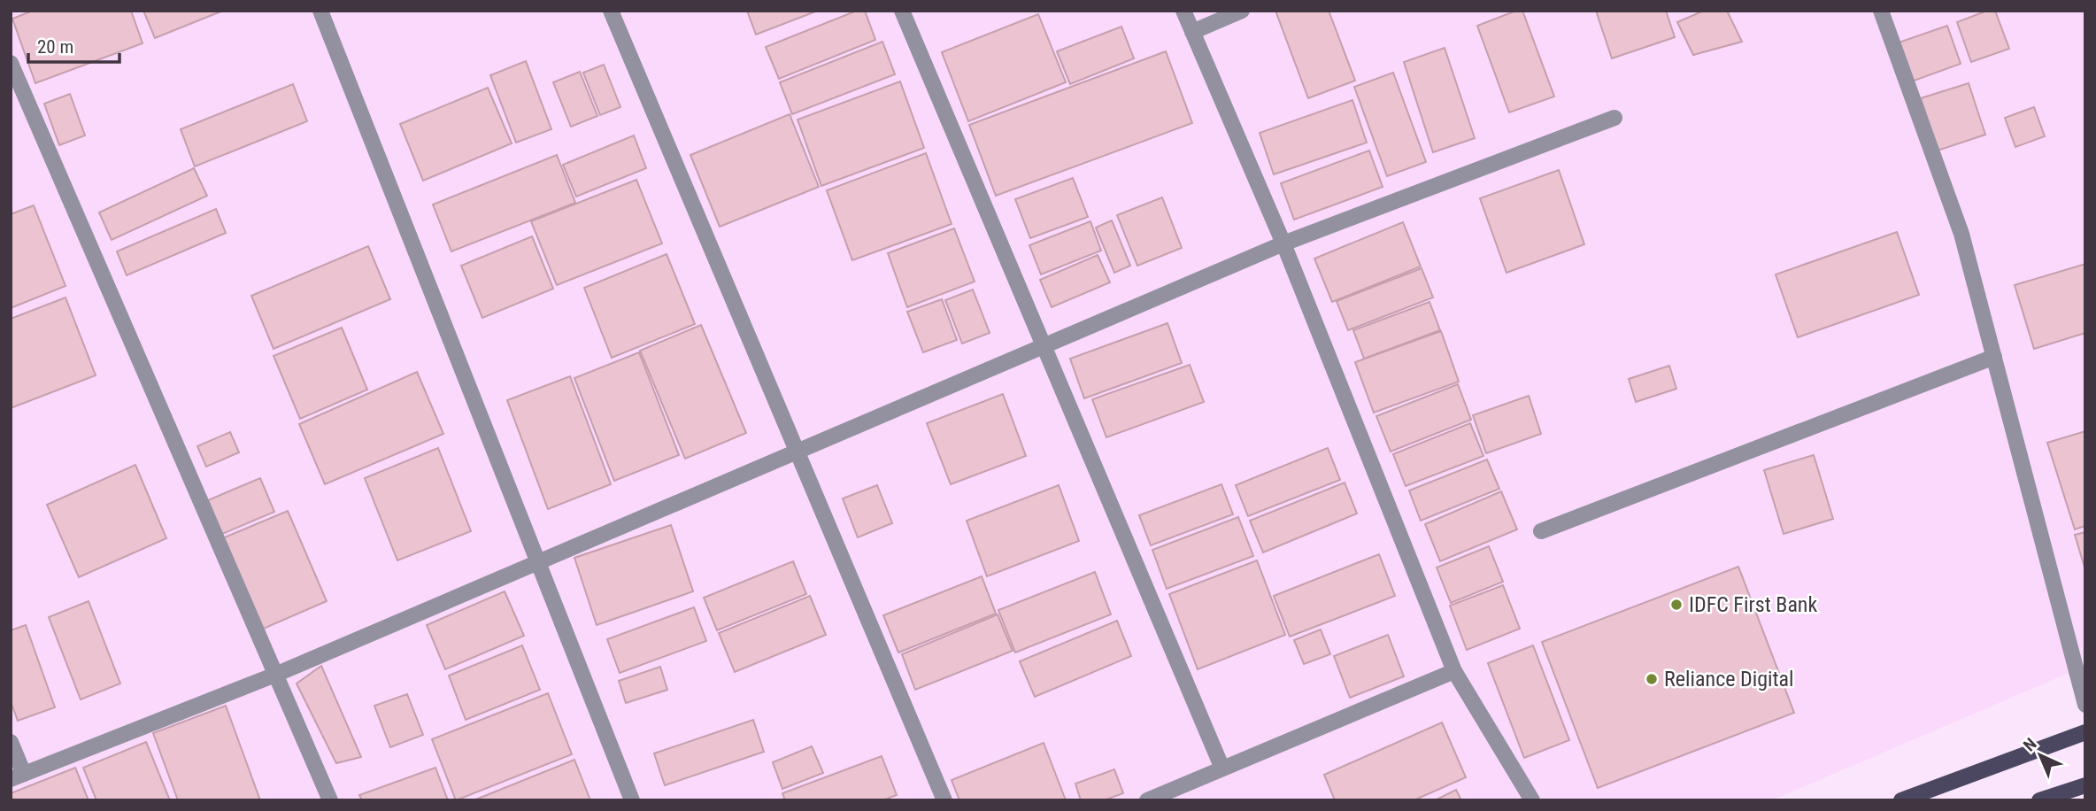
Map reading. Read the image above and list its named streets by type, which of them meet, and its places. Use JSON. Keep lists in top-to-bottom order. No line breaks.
{"places":["IDFC First Bank","Reliance Digital"],"scale_bar":"20 m","north":"top left"}
